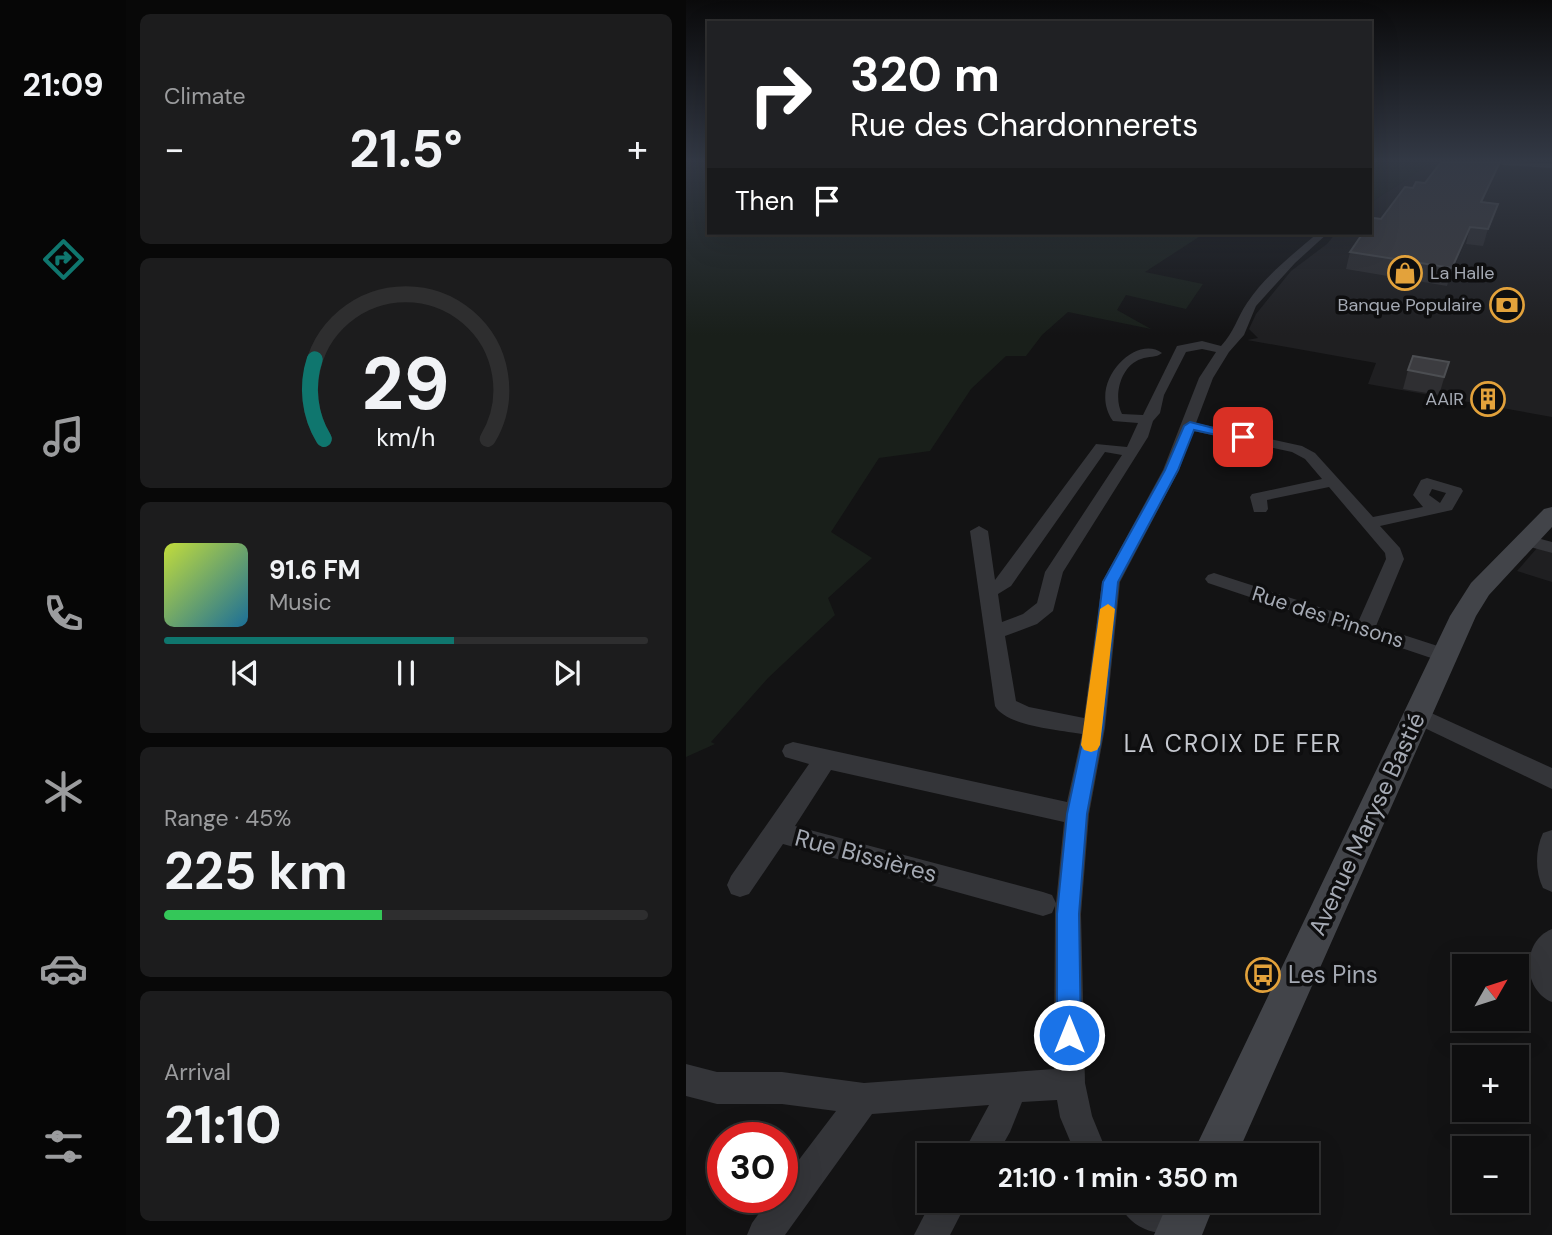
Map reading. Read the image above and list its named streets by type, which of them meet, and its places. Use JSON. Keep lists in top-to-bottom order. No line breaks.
{"streets":{"street":["Rue des Pinsons","Avenue Maryse Bastié","Rue Bissières"]},"crossings":[["Rue des Pinsons","Avenue Maryse Bastié"]],"districts":["LA CROIX DE FER"],"places":{"shop":["La Halle"],"bank":["Banque Populaire"],"building":["AAIR"],"bus stop":["Les Pins"]},"north":"top right","page":{"tabs":"21:09","tile":["Climate",["Range · 45%","225 km"],["Arrival","21:10"]],"turn":["320 m","Rue des Chardonnerets"],"heat":["−","21.5°","+"],"then":"Then","song":["91.6 FM","Music"],"map_buttons":["+","−"],"limit":"30","trip":"21:10 · 1 min · 350 m","gauge":["29","km/h"]}}
